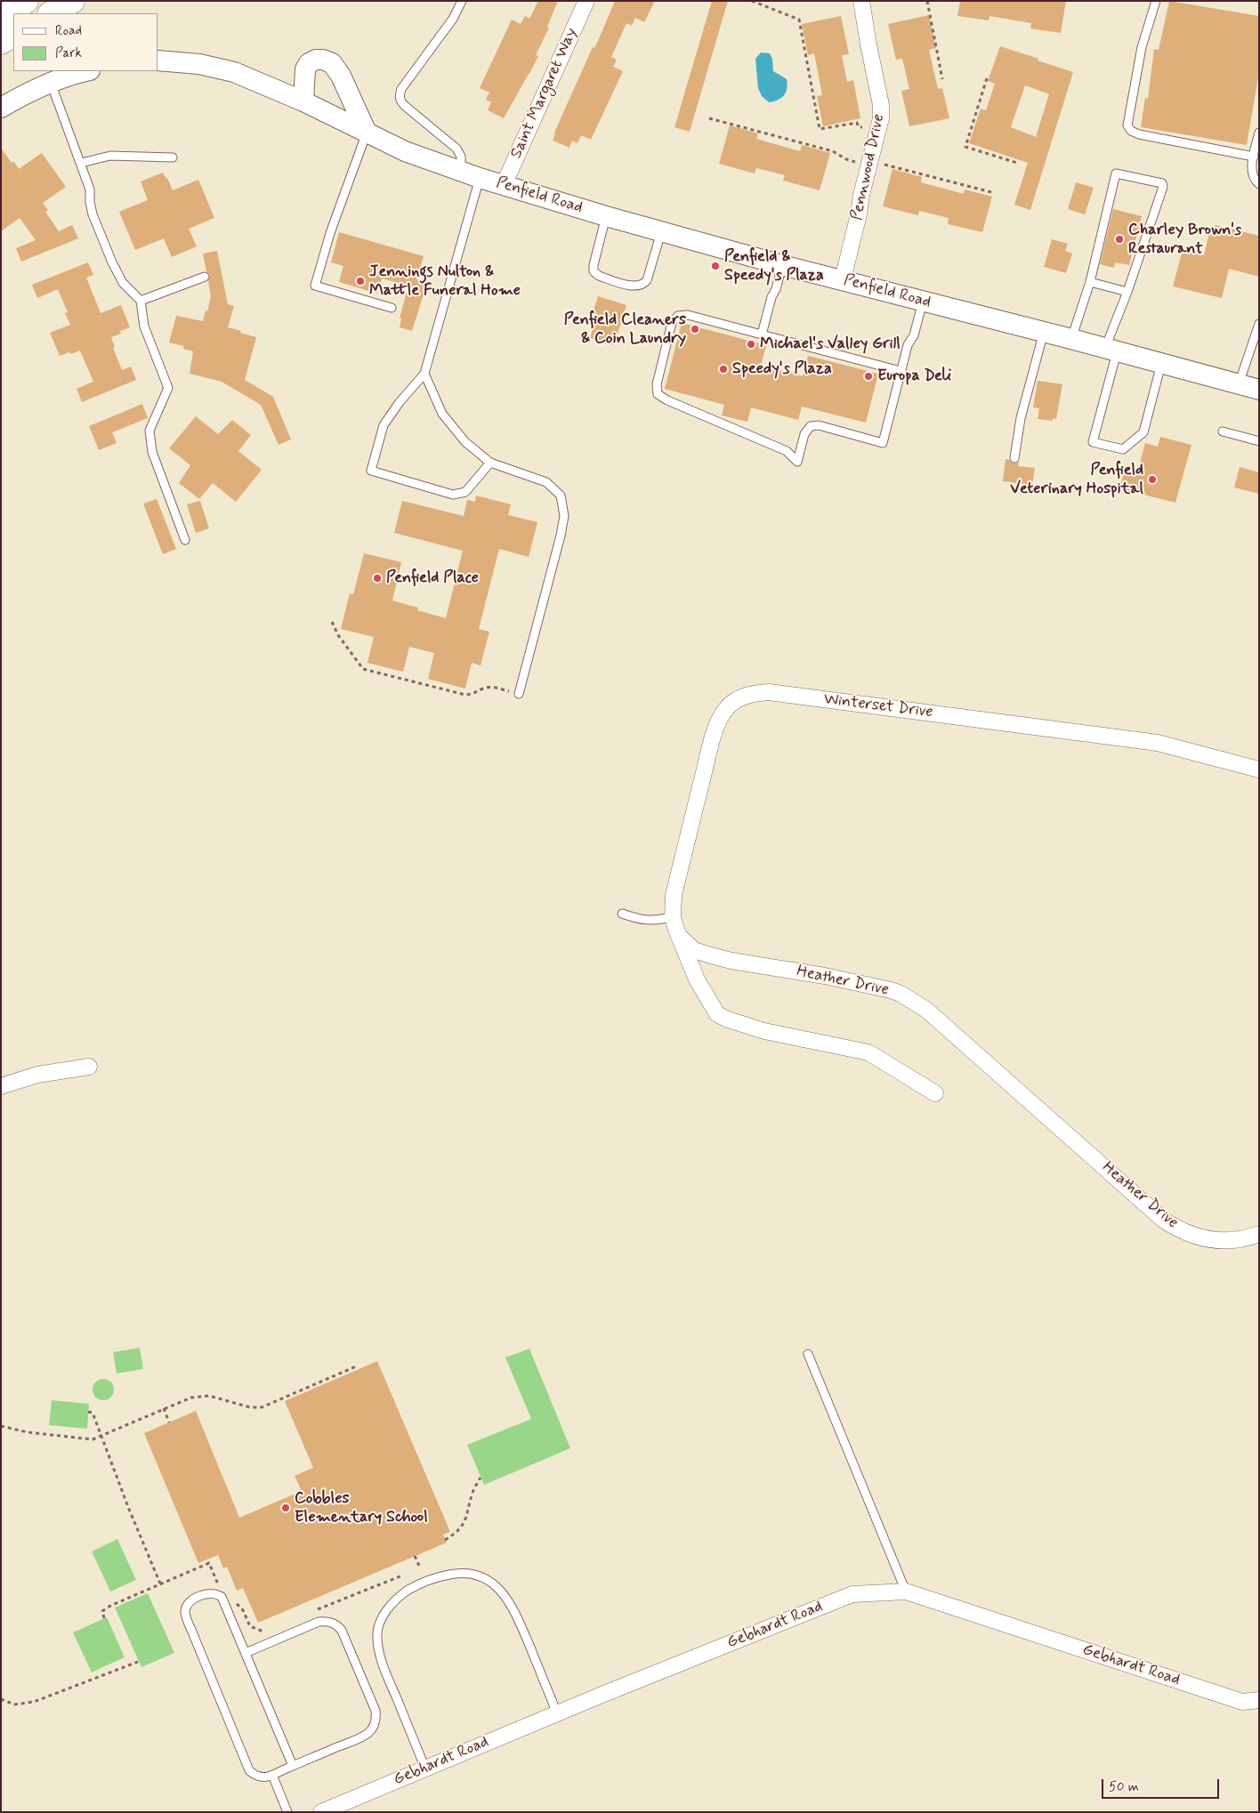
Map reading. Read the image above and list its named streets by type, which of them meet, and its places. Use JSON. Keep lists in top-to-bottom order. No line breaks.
{"streets":{"street":["Saint Margaret Way","Pennwood Drive","Penfield Road","Winterset Drive","Heather Drive","Gebhardt Road"]},"crossings":[["Saint Margaret Way","Penfield Road"],["Pennwood Drive","Penfield Road"],["Winterset Drive","Heather Drive"]],"places":["Charley Brown's Restaurant","Penfield & Speedy's Plaza","Jennings Nulton & Mattle Funeral Home","Penfield Cleaners & Coin Laundry","Michael's Valley Grill","Speedy's Plaza","Europa Deli","Penfield Veterinary Hospital","Penfield Place","Cobbles Elementary School"],"legend":["Road","Park"],"scale_bar":"50 m"}
